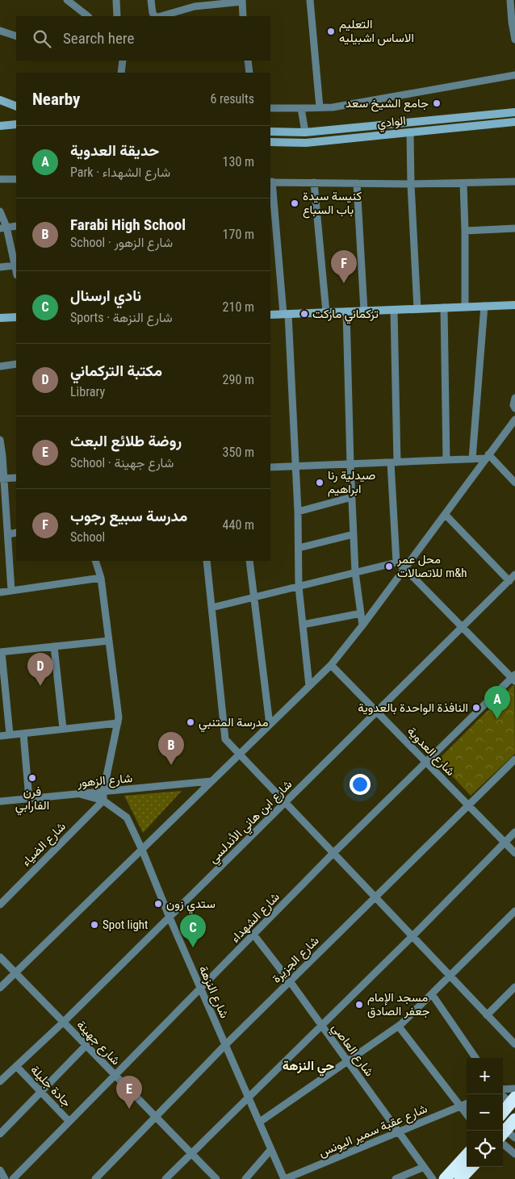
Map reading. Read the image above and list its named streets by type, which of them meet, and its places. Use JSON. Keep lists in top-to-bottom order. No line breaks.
{"streets":{"main road":["الوادي"],"street":["شارع العدوية","شارع الزهور","شارع ابن هاني الأندلسي","شارع الضياء","شارع الشهداء","شارع الجزيرة","شارع النزهة","شارع جهينة","شارع العاصي","جادة جليلة","شارع عقبة سمير اليونس"]},"crossings":[["شارع العدوية","شارع ابن هاني الأندلسي"],["شارع العدوية","شارع الشهداء"],["شارع العدوية","شارع الجزيرة"],["شارع الزهور","شارع النزهة"],["شارع ابن هاني الأندلسي","شارع النزهة"],["شارع ابن هاني الأندلسي","شارع جهينة"],["شارع ابن هاني الأندلسي","جادة جليلة"],["شارع الضياء","شارع النزهة"],["شارع الشهداء","شارع النزهة"],["شارع الشهداء","شارع جهينة"],["شارع الشهداء","شارع العاصي"],["شارع الشهداء","جادة جليلة"],["شارع الجزيرة","شارع النزهة"],["شارع الجزيرة","شارع جهينة"],["شارع الجزيرة","شارع العاصي"],["شارع النزهة","شارع عقبة سمير اليونس"],["شارع العاصي","شارع عقبة سمير اليونس"]],"districts":["حي النزهة"],"places":["التعلیم الاساس اشبیلیه","جامع الشيخ سعد","كنيسة سيدة باب السباع","تركماني ماركت","صيدلية رنا ابراهيم","محل عمر للاتصالات m&h","النافذة الواحدة بالعدوية","مدرسة المتنبي","فرن الفارابي","ستدي زون","Spot light","مسجد الإمام جعفر الصادق"],"page":{"search":"Search here","heading":["Nearby","6 results"],"list":[{"mark":"A","name":"حديقة العدوية","note":"Park · شارع الشهداء","value":"130 m"},{"mark":"B","name":"Farabi High School","note":"School · شارع الزهور","value":"170 m"},{"mark":"C","name":"نادي ارسنال","note":"Sports · شارع النزهة","value":"210 m"},{"mark":"D","name":"مكتبة التركماني","note":"Library","value":"290 m"},{"mark":"E","name":"روضة طلائع البعث","note":"School · شارع جهينة","value":"350 m"},{"mark":"F","name":"مدرسة سبيع رجوب","note":"School","value":"440 m"}],"pins":["F","D","A","B","C","E"],"map_buttons":["+","−"]}}
